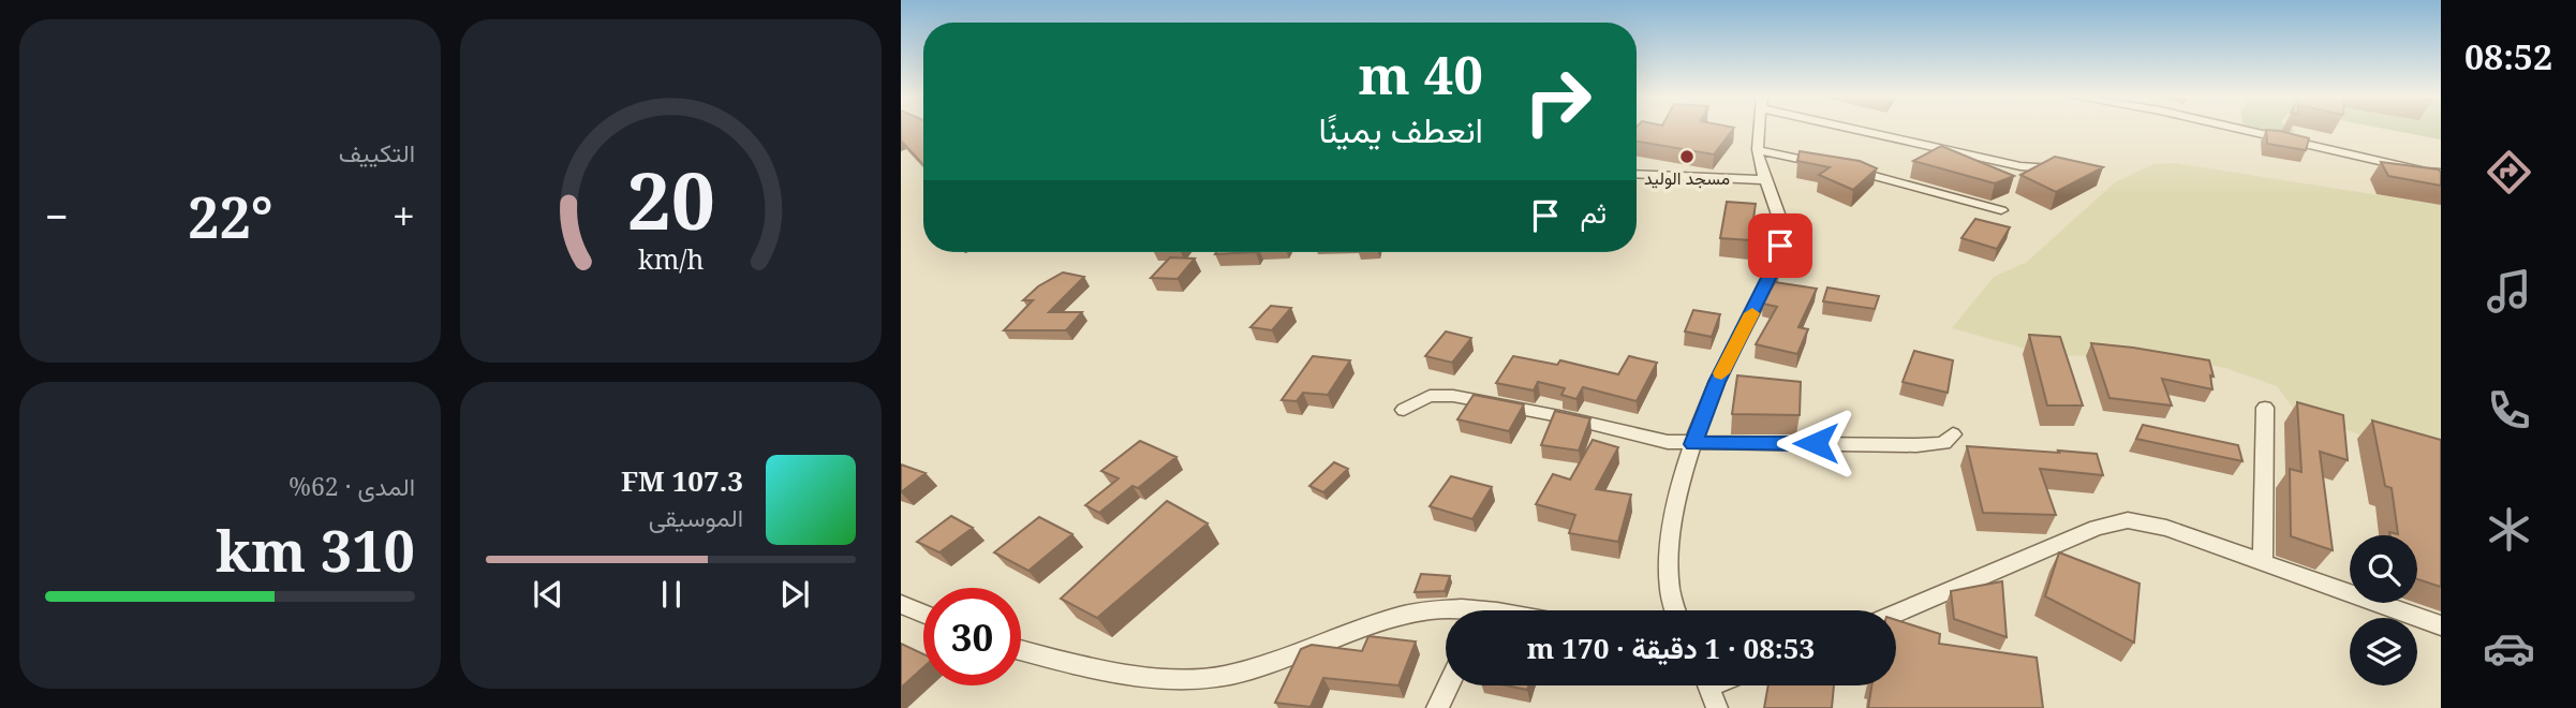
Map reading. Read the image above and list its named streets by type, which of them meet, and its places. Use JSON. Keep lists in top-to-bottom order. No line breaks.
{"places":["مسجد الوليد"],"page":{"tabs":"08:52","tile":["التكييف",["المدى · 62%","310 km"]],"turn":["40 m","انعطف يمينًا"],"then":"ثم","heat":["−","22°","+"],"song":["107.3 FM","الموسيقى"],"limit":"30","trip":"08:53 · 1 دقيقة · 170 m","gauge":["20","km/h"]}}
